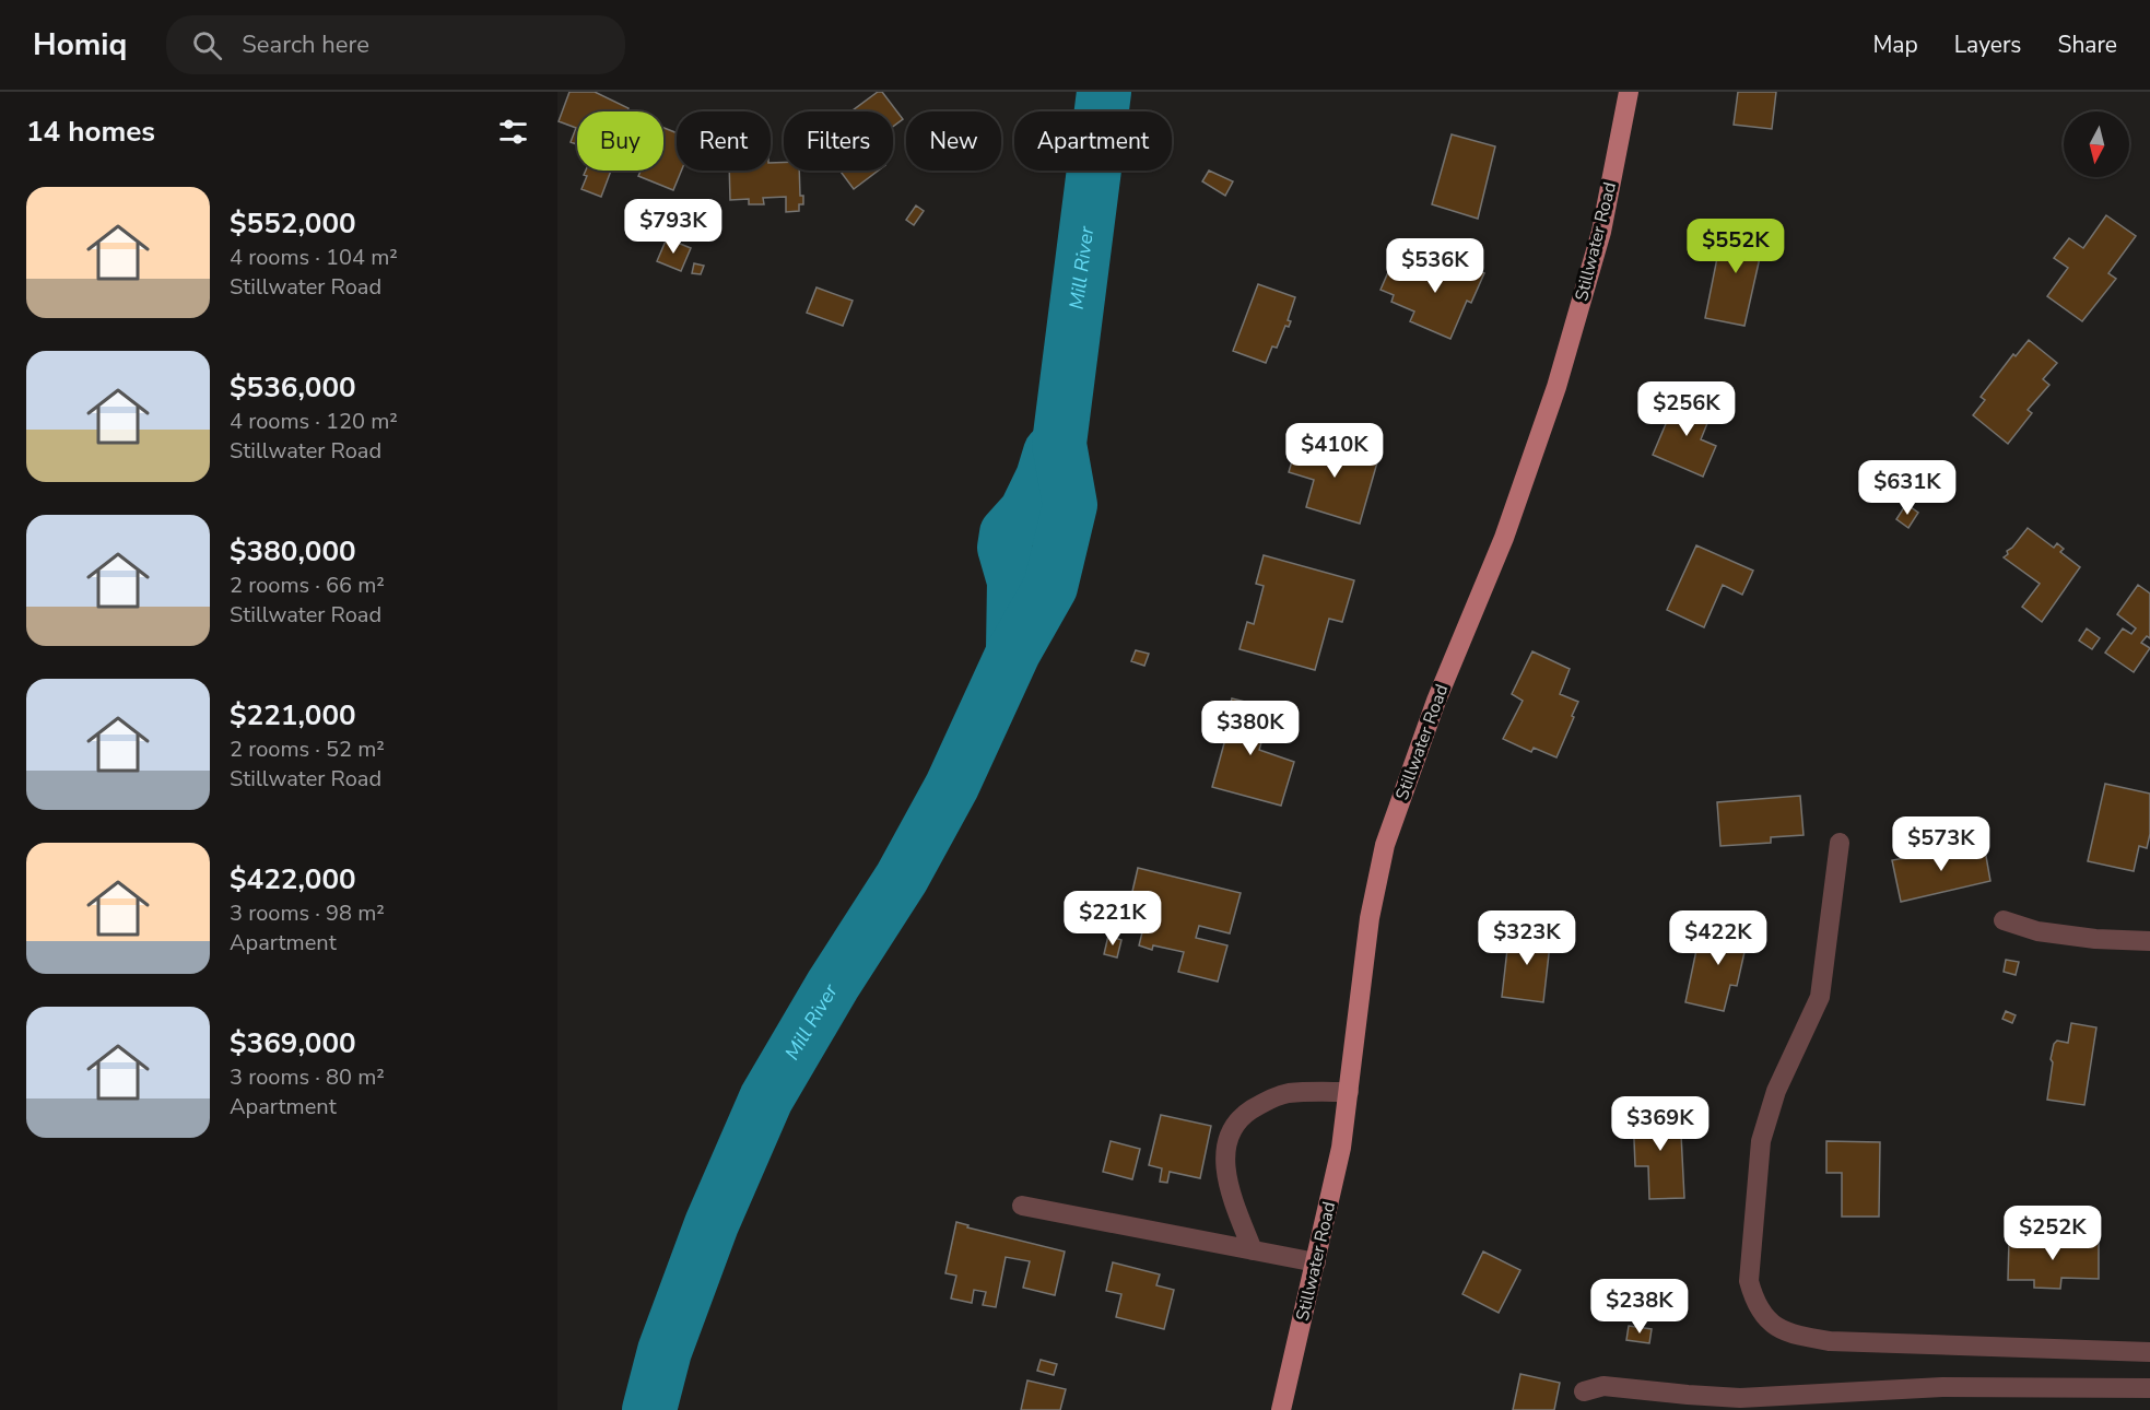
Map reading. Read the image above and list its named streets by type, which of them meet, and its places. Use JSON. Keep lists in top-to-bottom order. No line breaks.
{"streets":{"main road":["Stillwater Road"]},"water":["Mill River"],"north":"bottom","page":{"header":"Homiq","search":"Search here","nav":["Map","Layers","Share"],"heading":"14 homes","chip":["Buy","Rent","Filters","New","Apartment"],"list":[{"name":"$552,000","note":"4 rooms · 104 m² · Stillwater Road"},{"name":"$536,000","note":"4 rooms · 120 m² · Stillwater Road"},{"name":"$380,000","note":"2 rooms · 66 m² · Stillwater Road"},{"name":"$221,000","note":"2 rooms · 52 m² · Stillwater Road"},{"name":"$422,000","note":"3 rooms · 98 m² · Apartment"},{"name":"$369,000","note":"3 rooms · 80 m² · Apartment"}],"price":["$793K","$552K","$536K","$256K","$410K","$631K","$380K","$573K","$221K","$323K","$422K","$369K","$252K","$238K"]}}
